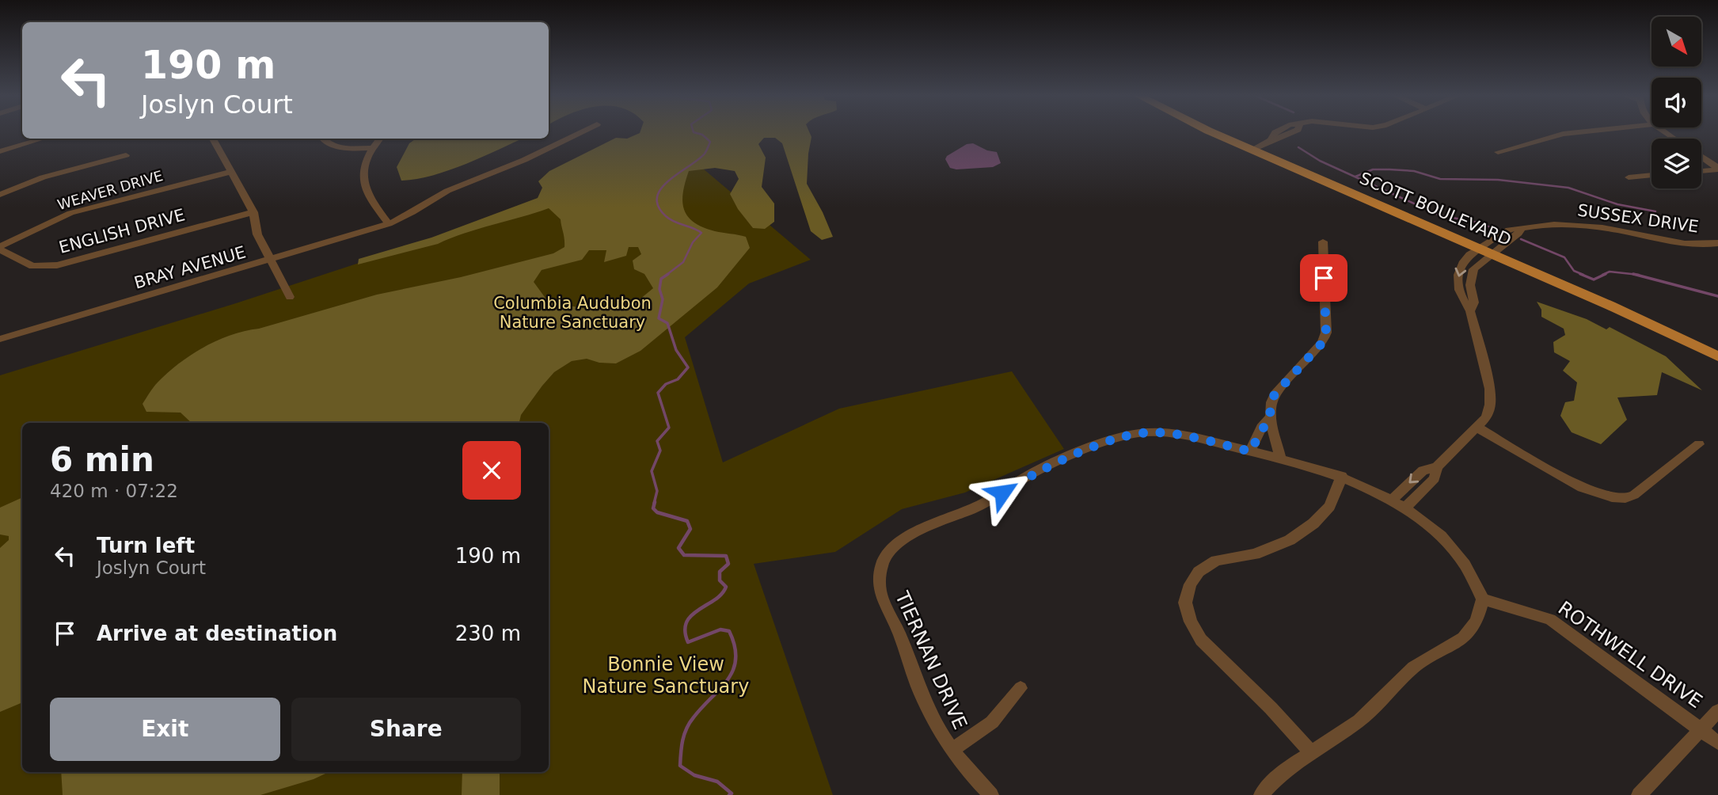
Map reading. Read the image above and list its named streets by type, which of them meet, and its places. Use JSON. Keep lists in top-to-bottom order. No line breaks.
{"streets":{"main road":["SCOTT BOULEVARD"],"street":["WEAVER DRIVE","SUSSEX DRIVE","ENGLISH DRIVE","BRAY AVENUE","ROTHWELL DRIVE","TIERNAN DRIVE"]},"crossings":[["WEAVER DRIVE","ENGLISH DRIVE"],["SCOTT BOULEVARD","SUSSEX DRIVE"]],"parks":["Columbia Audubon Nature Sanctuary","Bonnie View Nature Sanctuary"],"north":"bottom right","page":{"turn":["190 m","Joslyn Court"],"heading":["6 min","420 m · 07:22"],"list":[{"name":"Turn left","note":"Joslyn Court","value":"190 m"},{"name":"Arrive at destination","value":"230 m"}],"buttons":["Exit","Share"]}}
